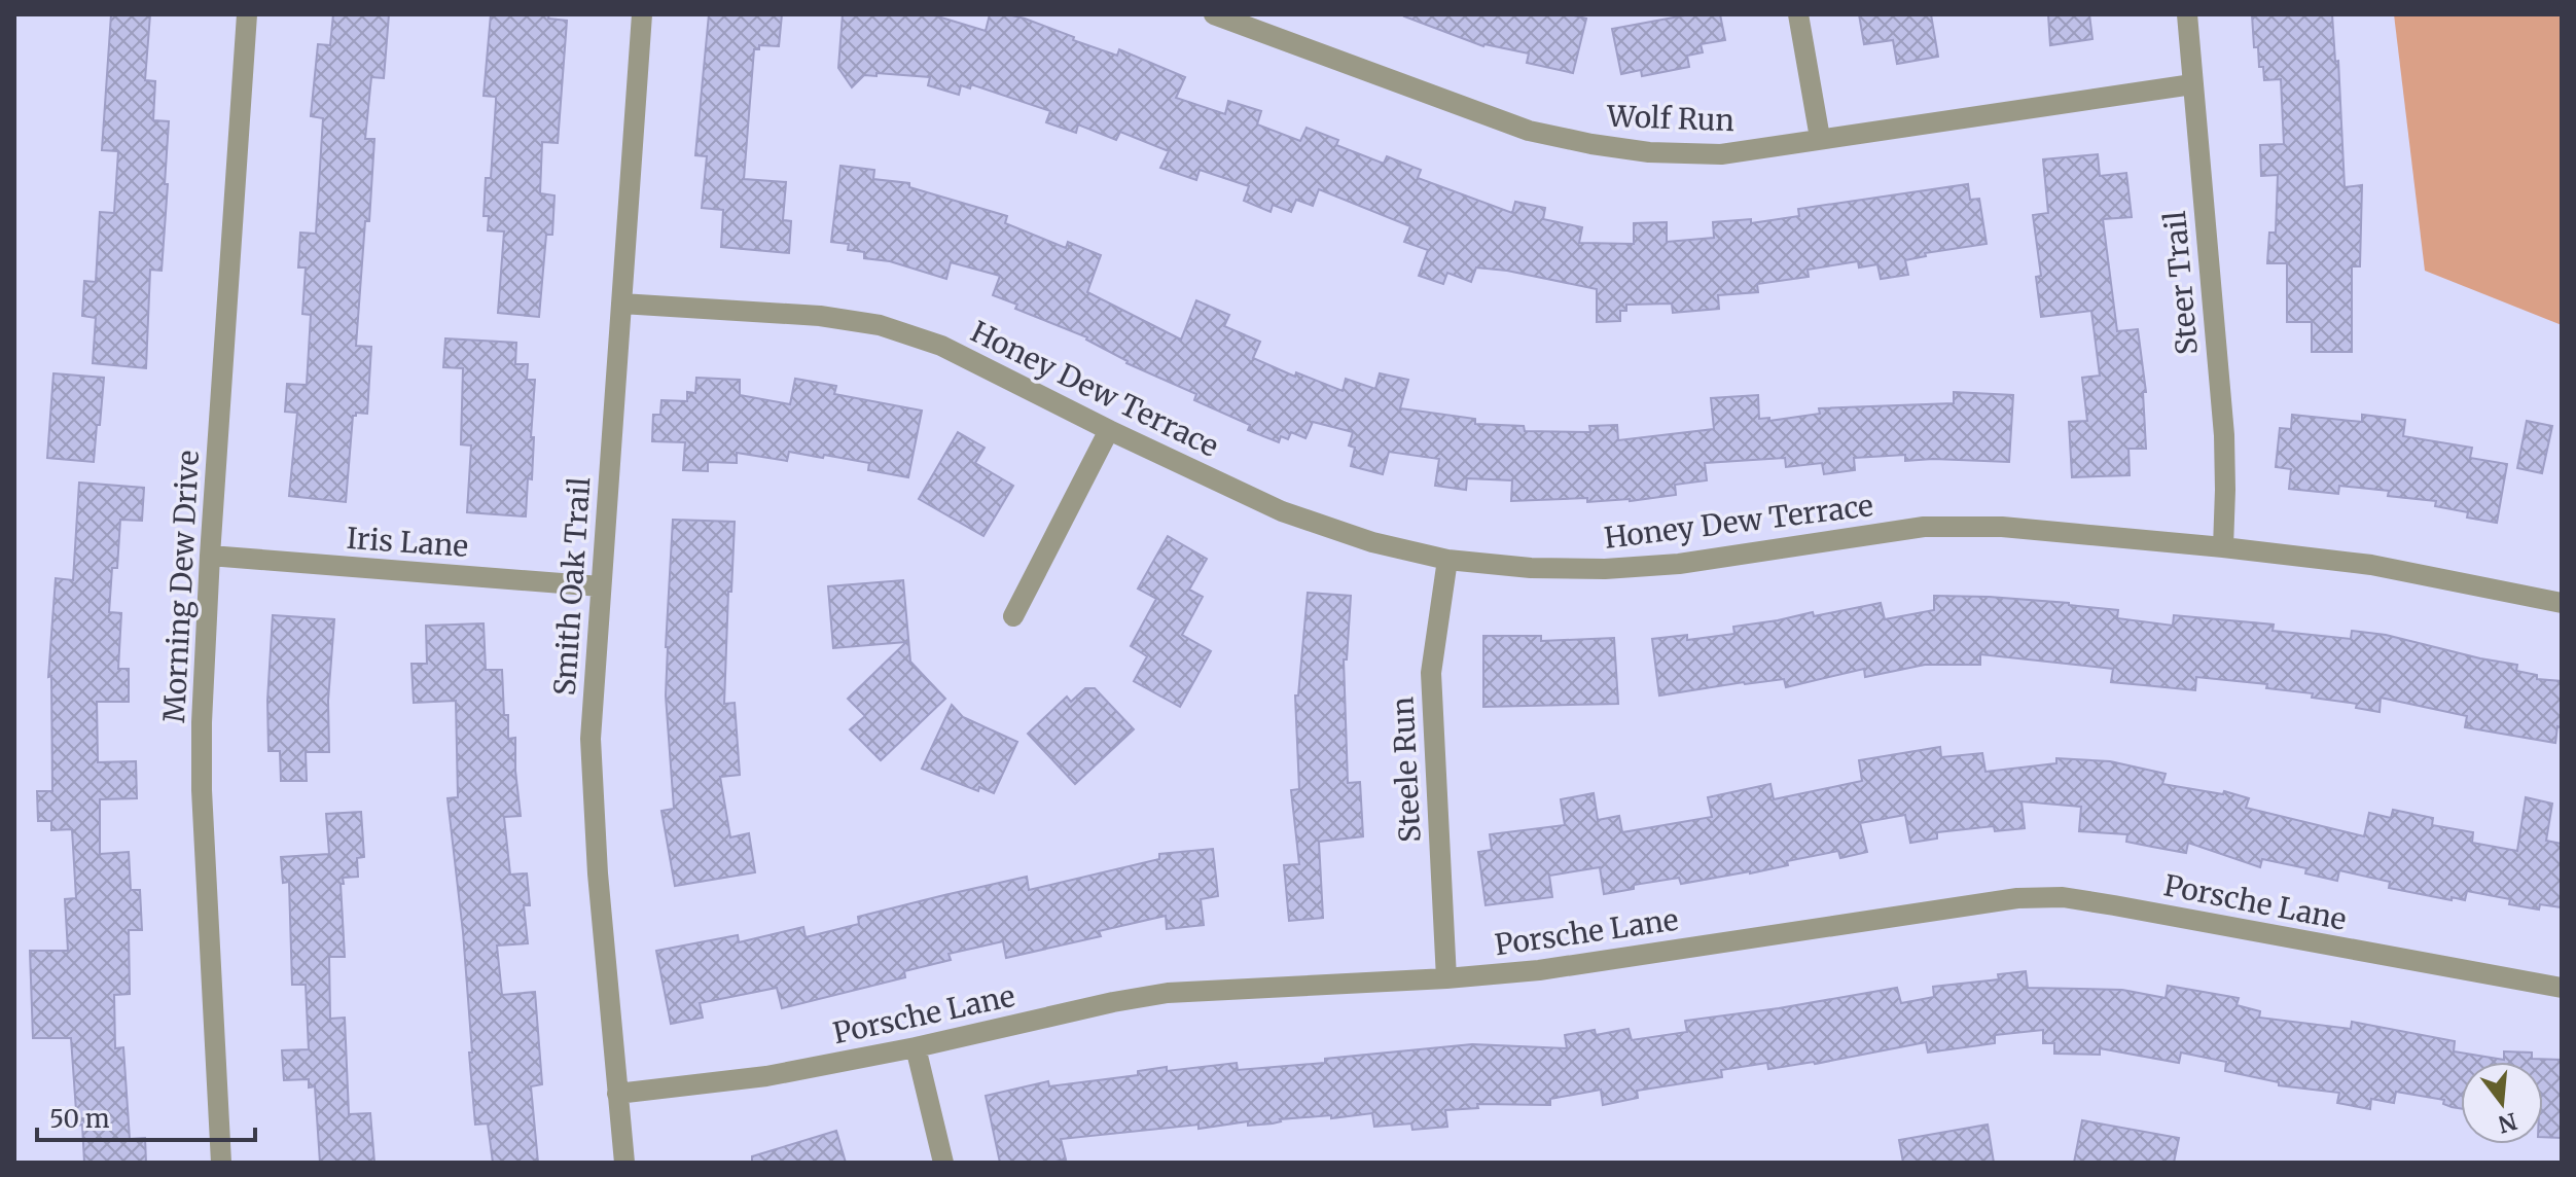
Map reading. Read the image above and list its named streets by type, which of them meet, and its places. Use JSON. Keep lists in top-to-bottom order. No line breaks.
{"streets":{"street":["Wolf Run","Steer Trail","Honey Dew Terrace","Iris Lane","Morning Dew Drive","Smith Oak Trail","Steele Run","Porsche Lane"]},"crossings":[["Wolf Run","Steer Trail"],["Steer Trail","Honey Dew Terrace"],["Honey Dew Terrace","Smith Oak Trail"],["Honey Dew Terrace","Steele Run"],["Iris Lane","Morning Dew Drive"],["Iris Lane","Smith Oak Trail"],["Smith Oak Trail","Porsche Lane"],["Steele Run","Porsche Lane"]],"scale_bar":"50 m","north":"bottom"}
